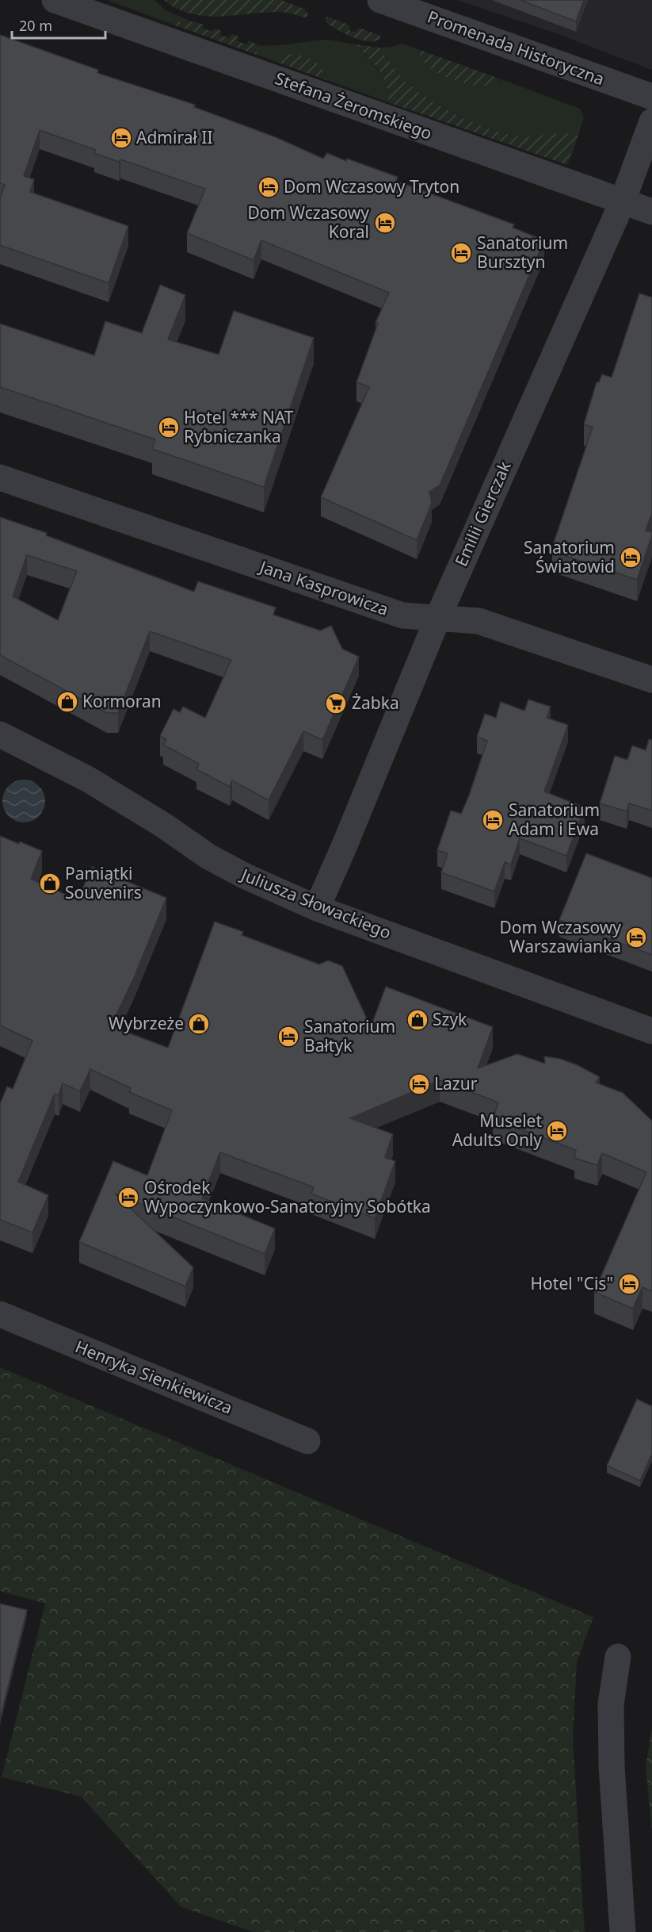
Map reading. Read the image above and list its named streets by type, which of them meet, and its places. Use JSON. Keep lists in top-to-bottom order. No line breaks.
{"streets":{"street":["Promenada Historyczna","Stefana Żeromskiego","Emilii Gierczak","Jana Kasprowicza","Juliusza Słowackiego","Henryka Sienkiewicza"]},"crossings":[["Stefana Żeromskiego","Emilii Gierczak"],["Emilii Gierczak","Jana Kasprowicza"],["Emilii Gierczak","Juliusza Słowackiego"]],"places":{"hotel":["Admirał II","Dom Wczasowy Tryton","Dom Wczasowy Koral","Sanatorium Bursztyn","Hotel *** NAT Rybniczanka","Sanatorium Światowid","Sanatorium Adam i Ewa","Dom Wczasowy Warszawianka","Sanatorium Bałtyk","Lazur","Muselet Adults Only","Ośrodek Wypoczynkowo-Sanatoryjny Sobótka","Hotel \"Cis\""],"shop":["Kormoran","Pamiątki Souvenirs","Szyk","Wybrzeże"],"supermarket":["Żabka"]},"scale_bar":"20 m"}
